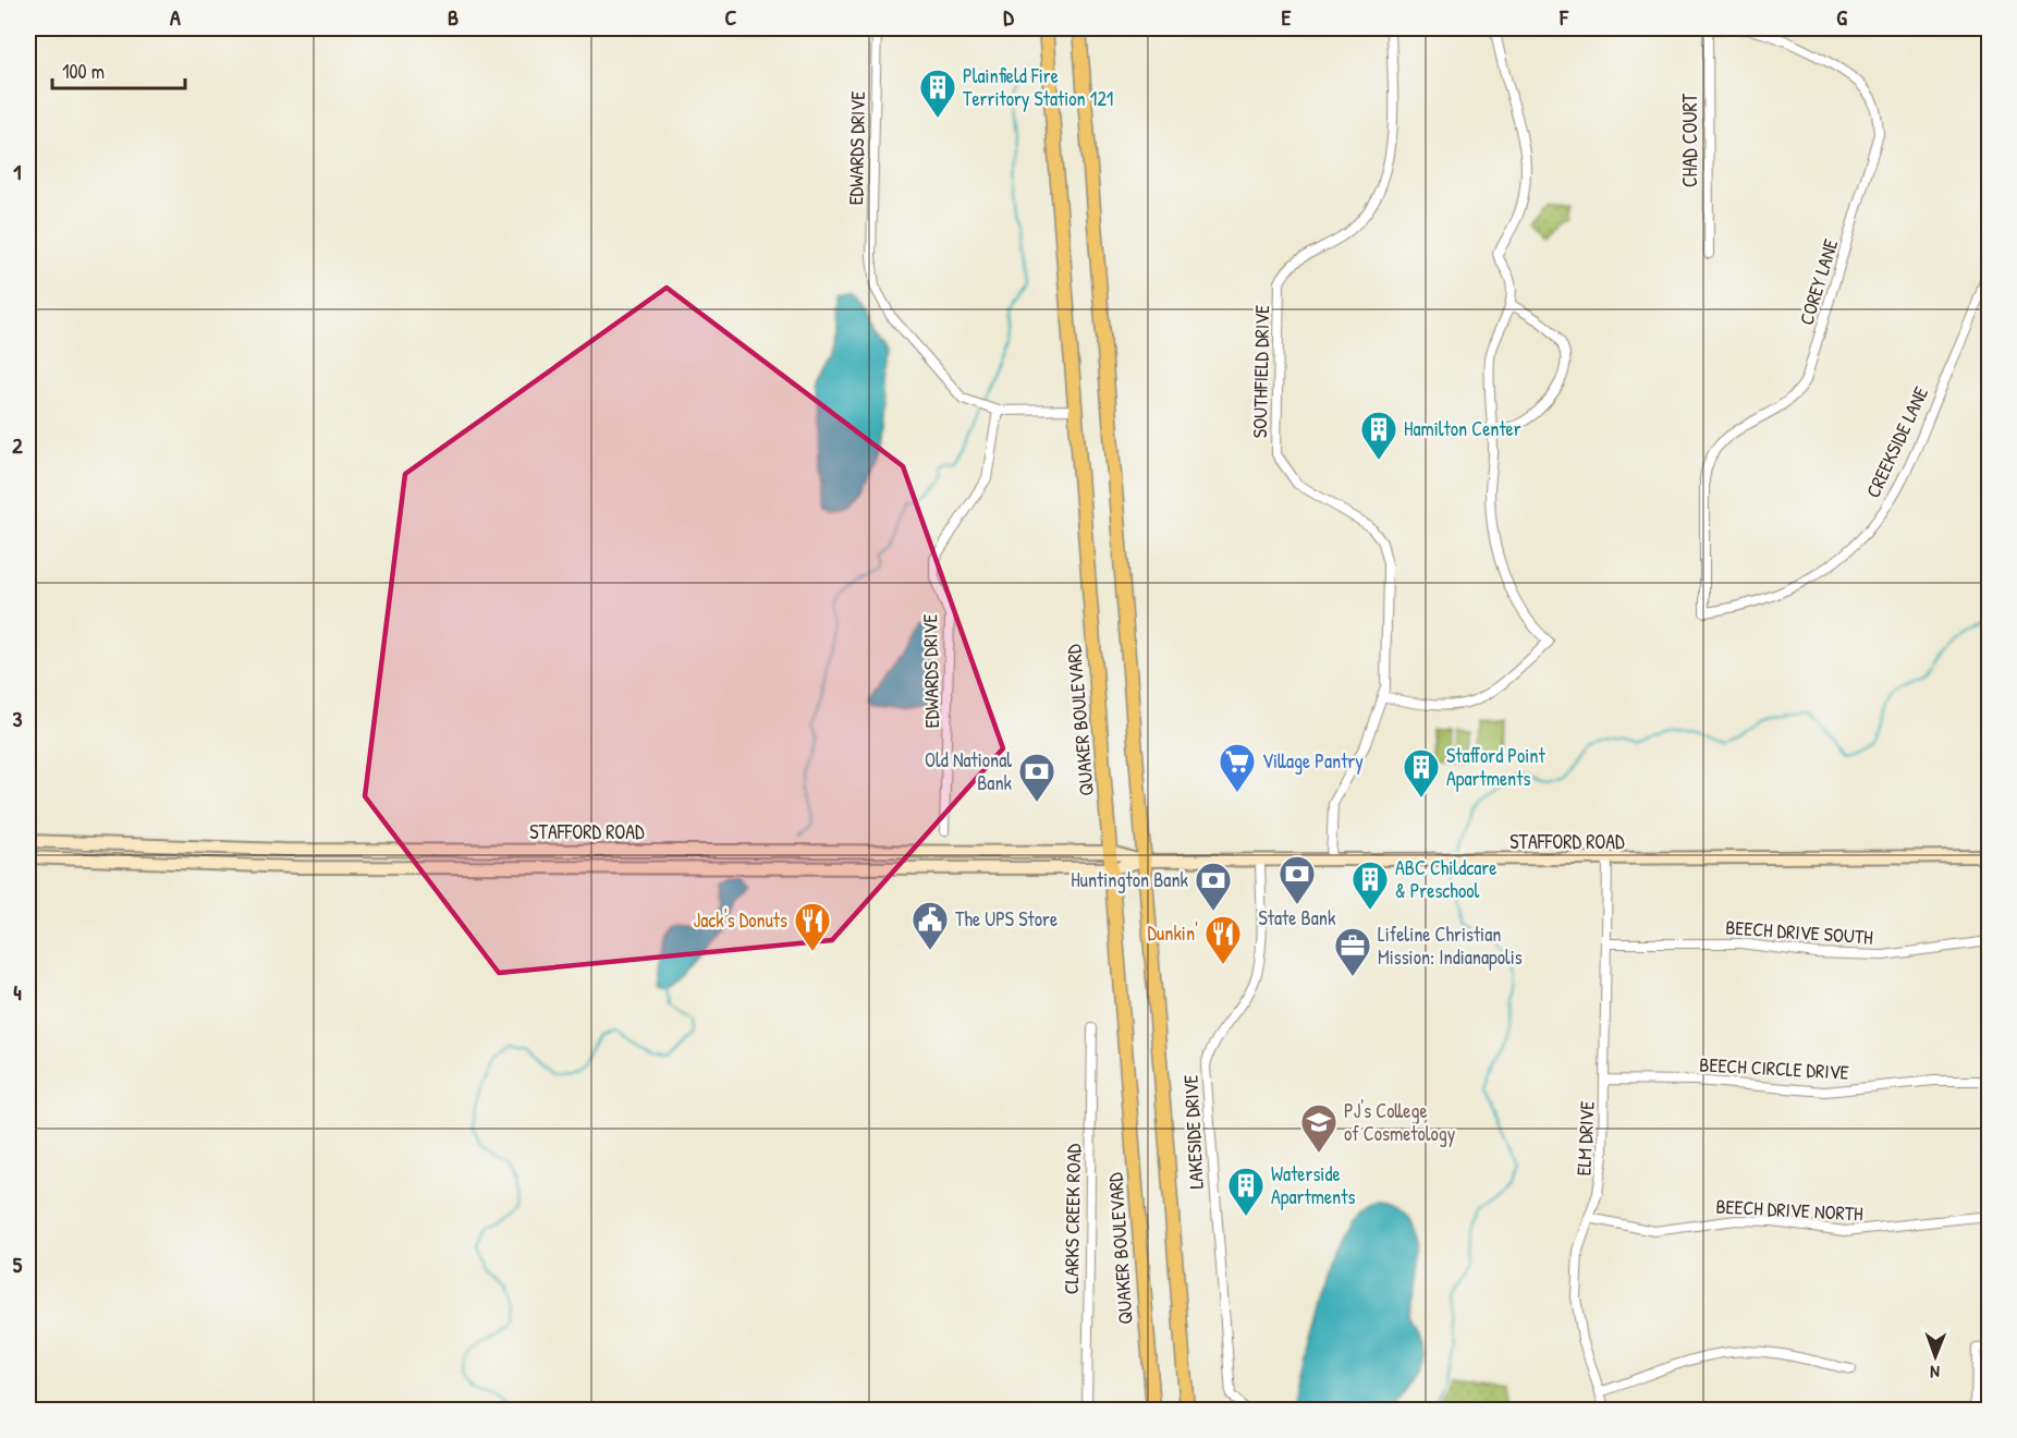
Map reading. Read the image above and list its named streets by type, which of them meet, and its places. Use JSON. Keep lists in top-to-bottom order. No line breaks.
{"streets":{"main road":["QUAKER BOULEVARD","STAFFORD ROAD"],"street":["CHAD COURT","EDWARDS DRIVE","COREY LANE","SOUTHFIELD DRIVE","CREEKSIDE LANE","BEECH DRIVE SOUTH","BEECH CIRCLE DRIVE","LAKESIDE DRIVE","ELM DRIVE","BEECH DRIVE NORTH","CLARKS CREEK ROAD"]},"crossings":[["CHAD COURT","COREY LANE"],["EDWARDS DRIVE","QUAKER BOULEVARD"],["COREY LANE","CREEKSIDE LANE"],["SOUTHFIELD DRIVE","STAFFORD ROAD"],["QUAKER BOULEVARD","STAFFORD ROAD"],["STAFFORD ROAD","LAKESIDE DRIVE"],["STAFFORD ROAD","ELM DRIVE"],["BEECH DRIVE SOUTH","ELM DRIVE"],["BEECH CIRCLE DRIVE","ELM DRIVE"],["ELM DRIVE","BEECH DRIVE NORTH"]],"places":{"building":["Plainfield Fire Territory Station 121","Hamilton Center","Stafford Point Apartments","ABC Childcare & Preschool","Waterside Apartments"],"supermarket":["Village Pantry"],"bank":["Old National Bank","State Bank","Huntington Bank"],"public building":["The UPS Store"],"restaurant":["Jack's Donuts","Dunkin'"],"office":["Lifeline Christian Mission: Indianapolis"],"school or university":["PJ's College of Cosmetology"]},"scale_bar":"100 m","north":"bottom","grid":{"columns":["A","B","C","D","E","F","G"],"rows":["1","2","3","4","5"]}}
